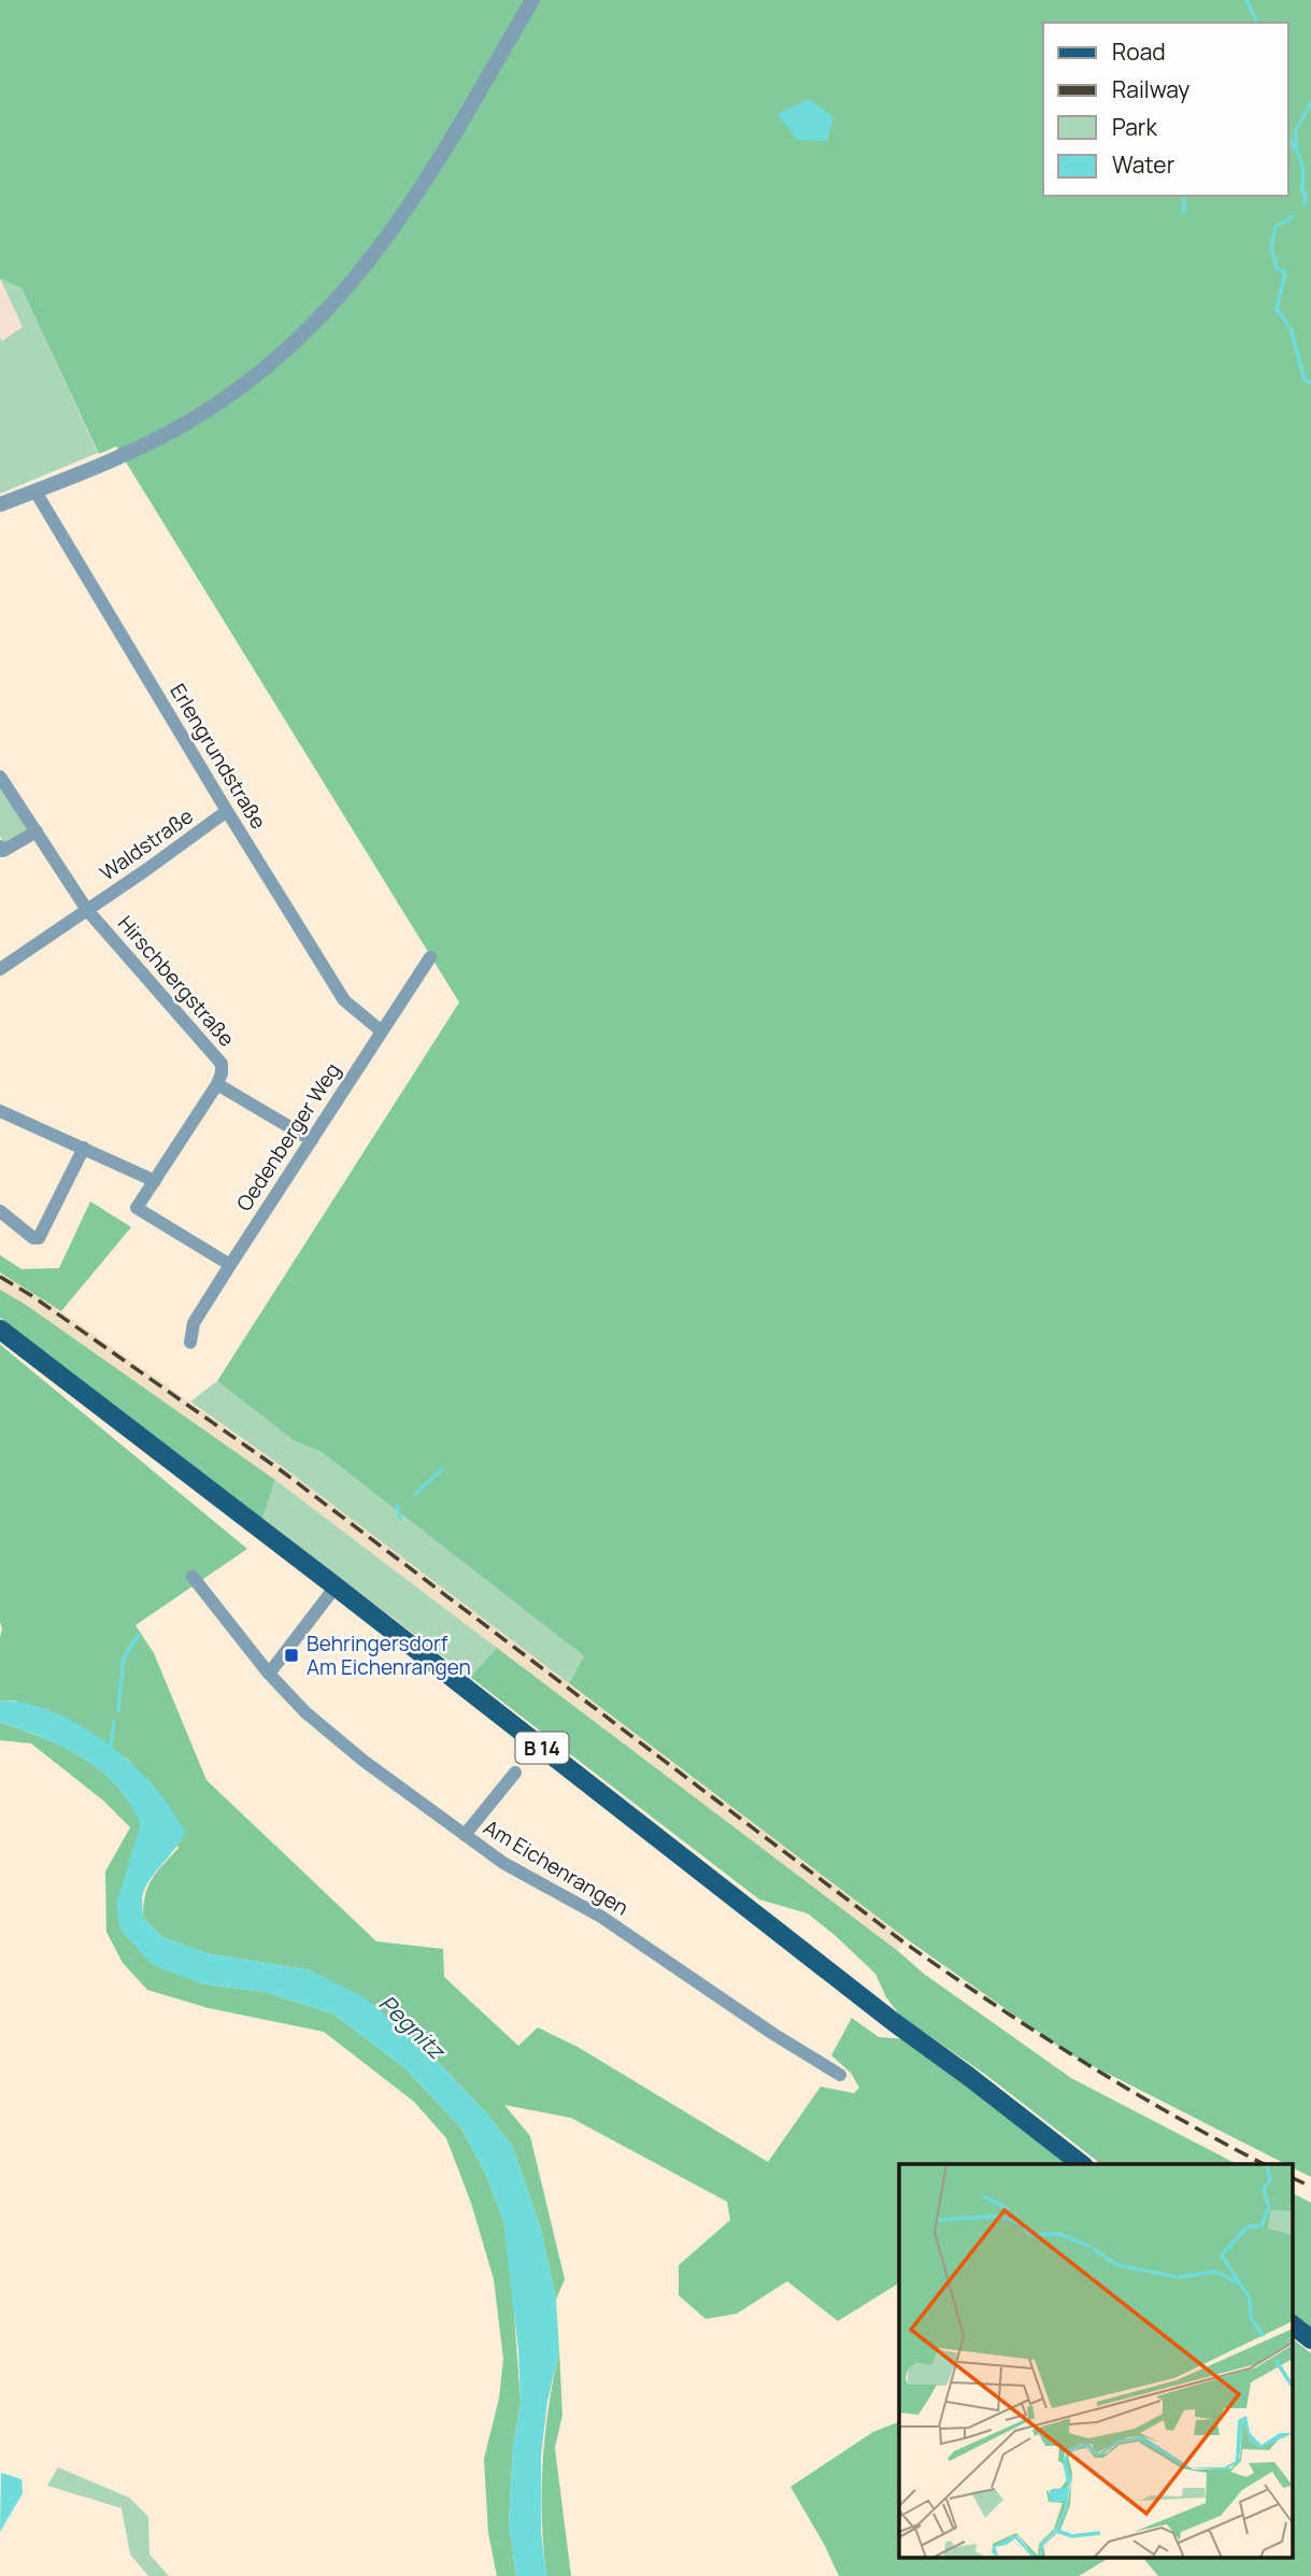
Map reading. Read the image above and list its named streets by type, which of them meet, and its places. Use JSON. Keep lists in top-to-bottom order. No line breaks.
{"streets":{"main road":["B 14"],"street":["Erlengrundstraße","Waldstraße","Hirschbergstraße","Oedenberger Weg","Am Eichenrangen"]},"crossings":[["Erlengrundstraße","Waldstraße"],["Erlengrundstraße","Oedenberger Weg"],["Waldstraße","Hirschbergstraße"]],"water":["Pegnitz"],"places":{"transit":["Behringersdorf Am Eichenrangen"]},"legend":["Road","Railway","Park","Water"]}
